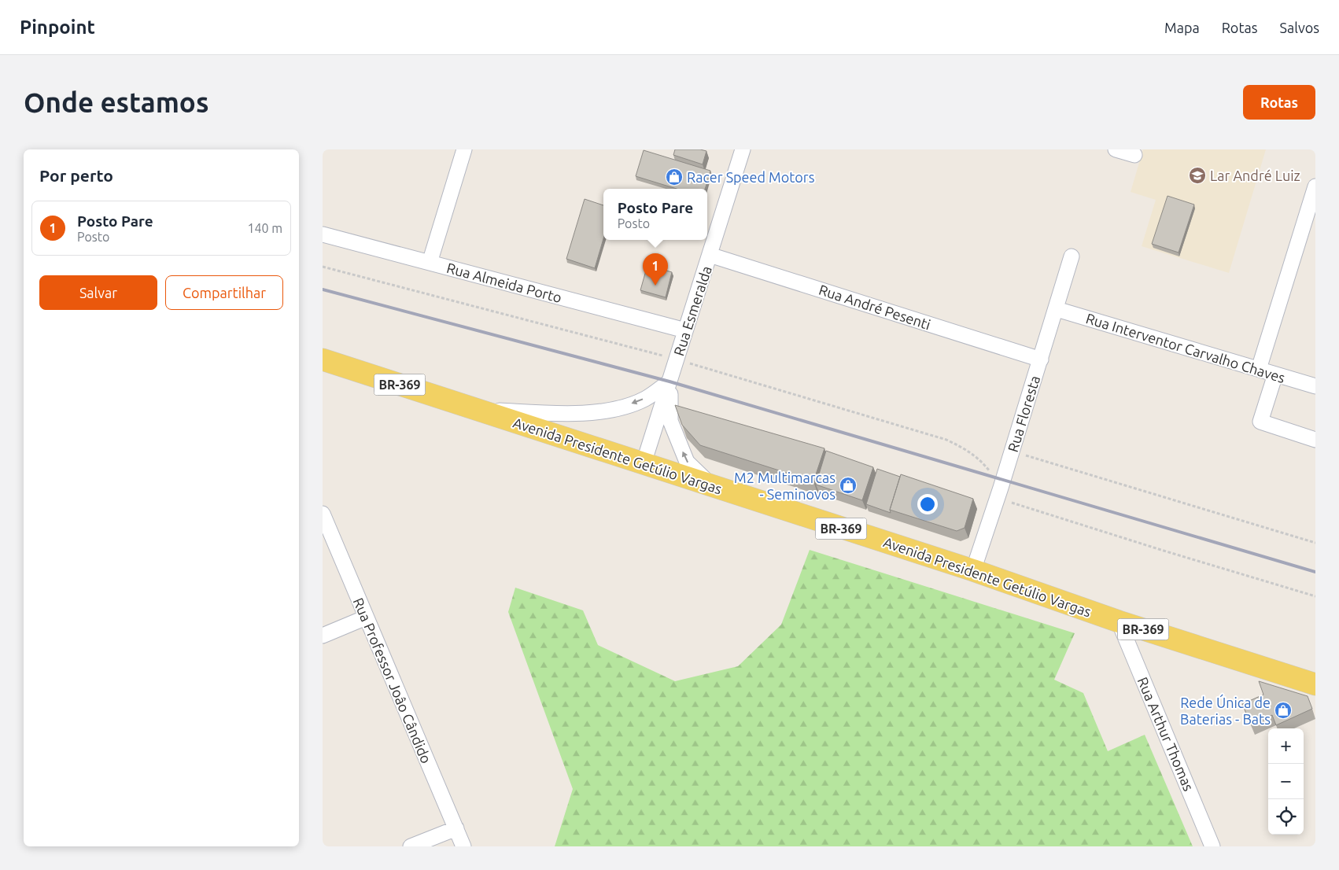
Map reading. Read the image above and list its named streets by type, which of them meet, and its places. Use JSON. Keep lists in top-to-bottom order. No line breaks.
{"streets":{"main road":["BR-369","Avenida Presidente Getúlio Vargas"],"street":["Rua Almeida Porto","Rua André Pesenti","Rua Esmeralda","Rua Interventor Carvalho Chaves","Rua Floresta","Rua Professor Joâo Cândido","Rua Arthur Thomas"]},"crossings":[["Rua Almeida Porto","Rua Esmeralda"],["Rua André Pesenti","Rua Esmeralda"],["Rua André Pesenti","Rua Floresta"],["Rua Esmeralda","Avenida Presidente Getúlio Vargas"],["Rua Interventor Carvalho Chaves","Rua Floresta"],["Rua Floresta","Avenida Presidente Getúlio Vargas"],["Avenida Presidente Getúlio Vargas","Rua Arthur Thomas"]],"places":{"school or university":["Lar André Luiz"],"shop":["Racer Speed Motors","M2 Multimarcas - Seminovos","Rede Única de Baterias - Bats"]},"page":{"header":"Pinpoint","nav":["Mapa","Rotas","Salvos"],"buttons":["Rotas",["Salvar","Compartilhar"]],"title":"Onde estamos","heading":"Por perto","popup":["Posto Pare","Posto"],"list":[{"mark":"1","name":"Posto Pare","note":"Posto","value":"140 m"}],"pins":"1","map_buttons":["+","−"]}}
